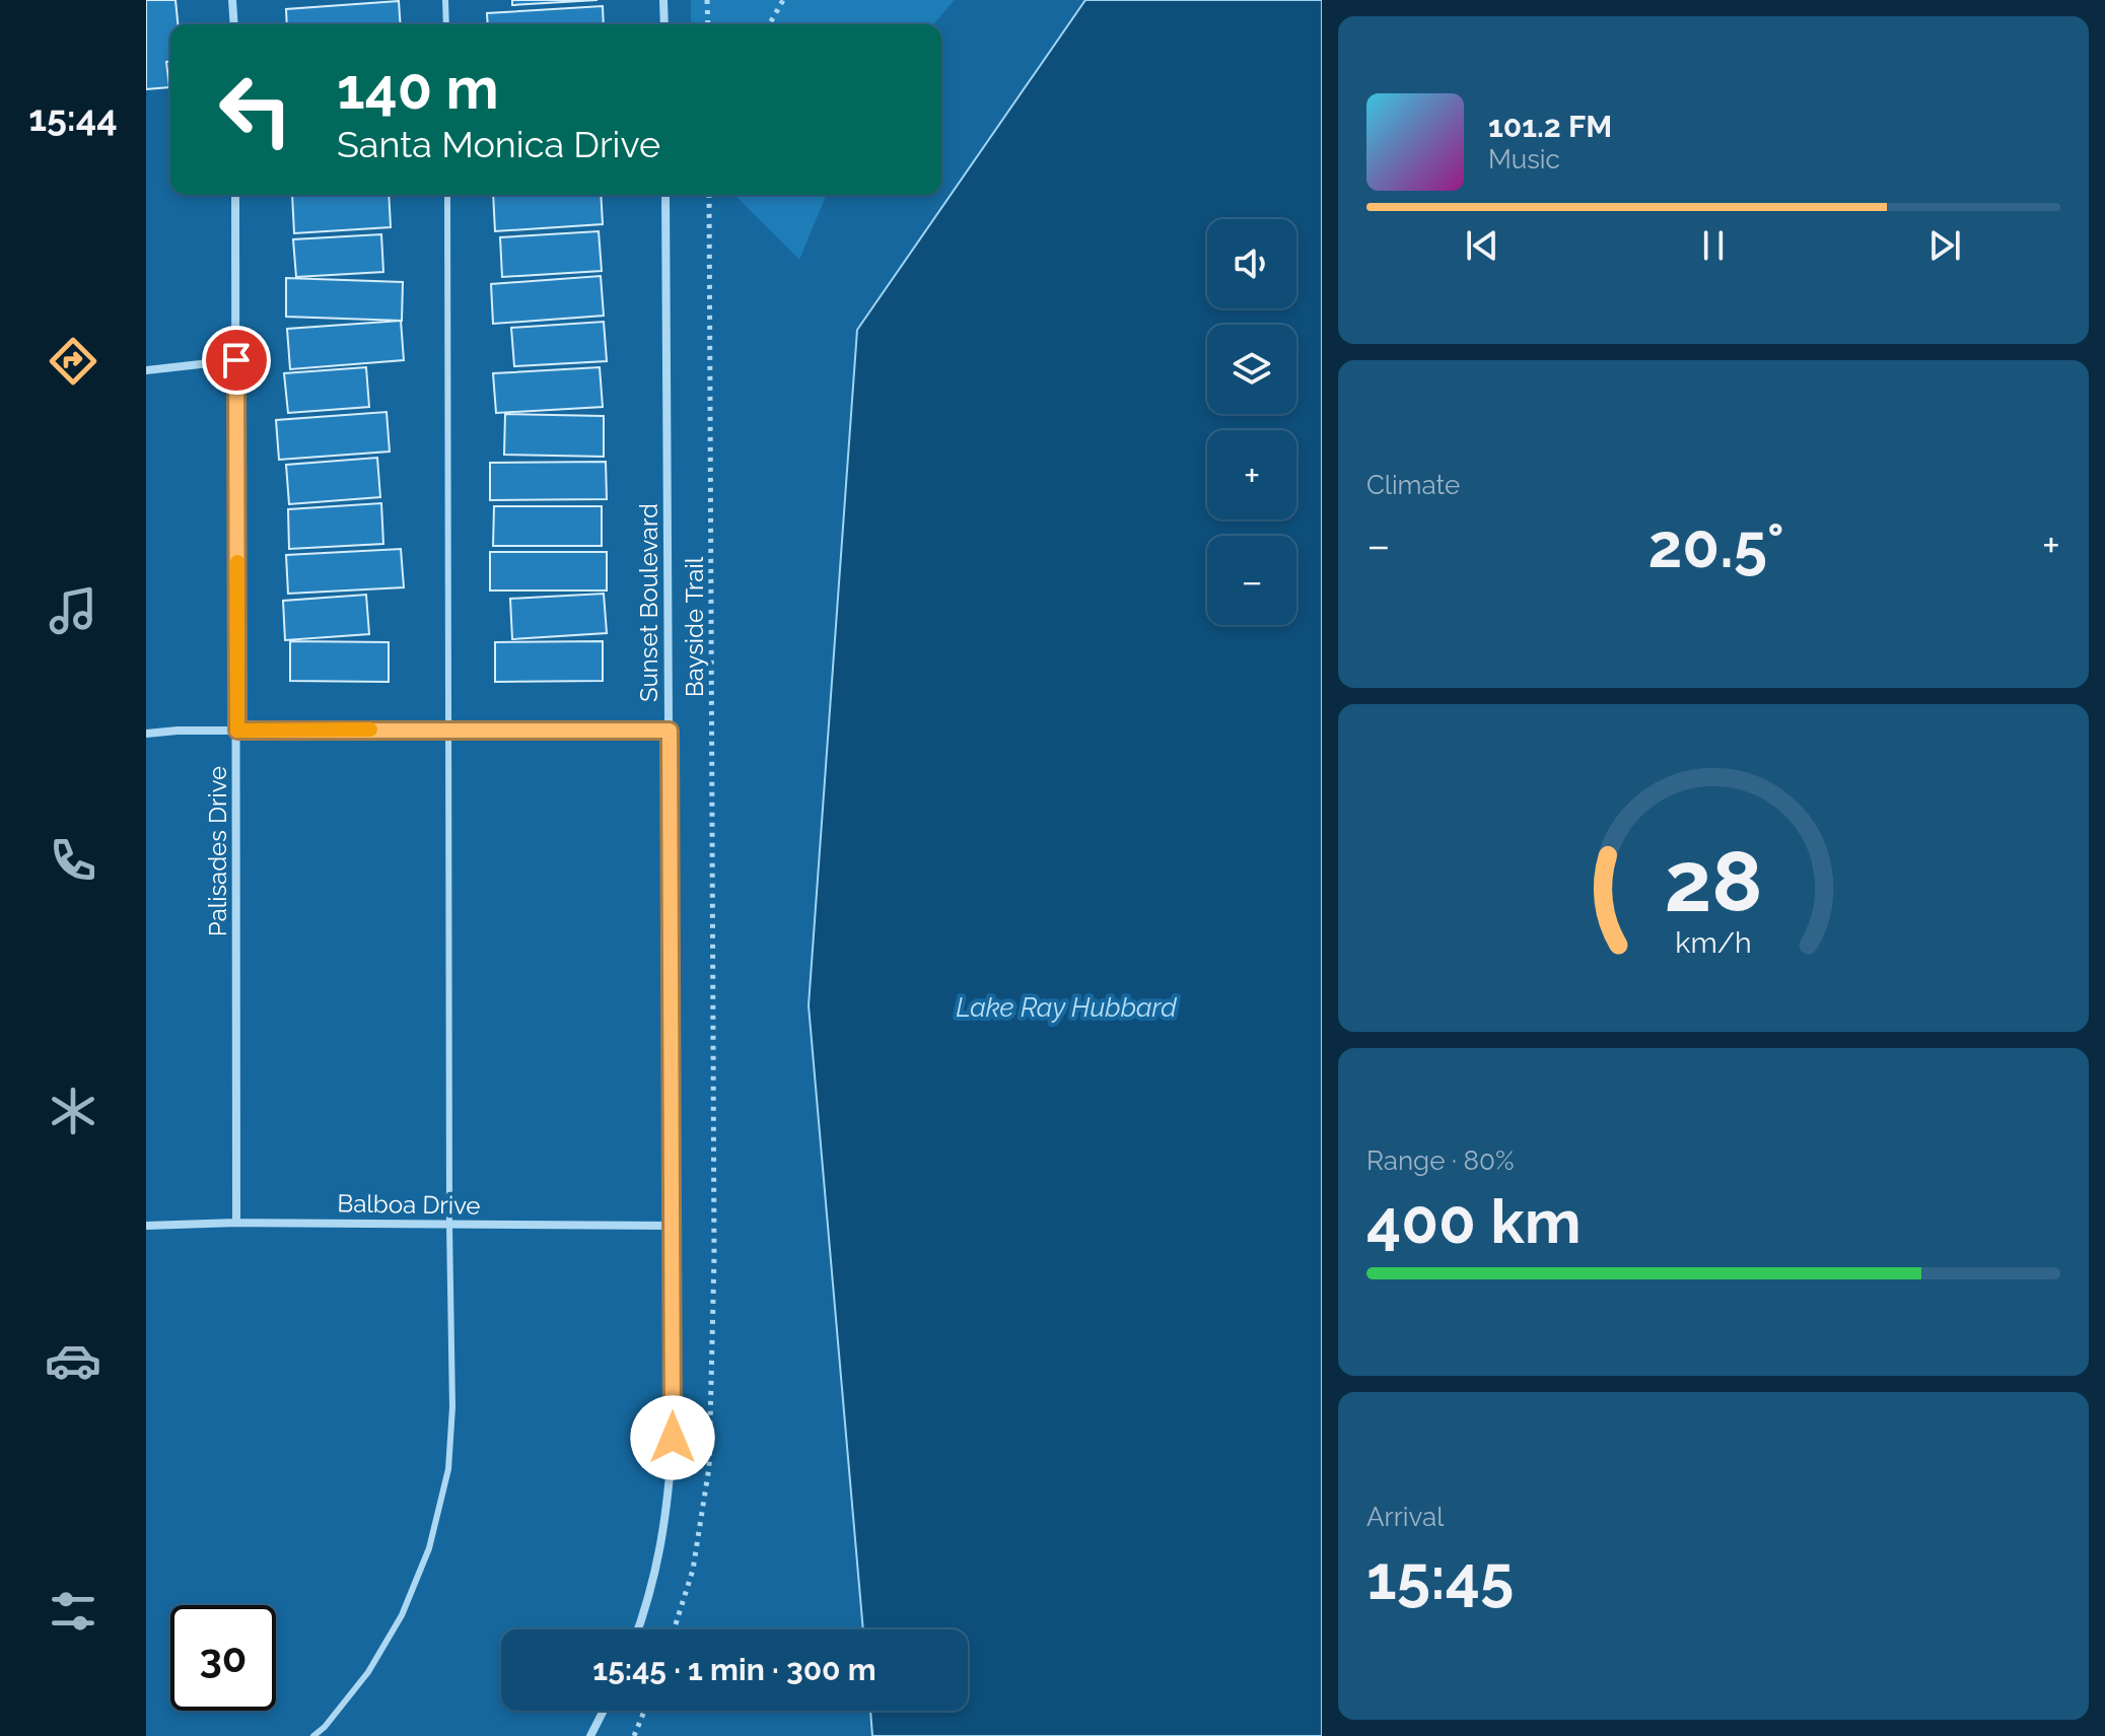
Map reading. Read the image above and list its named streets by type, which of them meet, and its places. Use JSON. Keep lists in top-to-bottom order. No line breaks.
{"streets":{"street":["Sunset Boulevard","Palisades Drive","Balboa Drive"],"path":["Bayside Trail"]},"crossings":[["Sunset Boulevard","Balboa Drive"],["Palisades Drive","Balboa Drive"]],"water":["Lake Ray Hubbard"],"page":{"tabs":"15:44","turn":["140 m","Santa Monica Drive"],"song":["101.2 FM","Music"],"map_buttons":["+","−"],"tile":["Climate",["Range · 80%","400 km"],["Arrival","15:45"]],"heat":["−","20.5°","+"],"limit":"30","trip":"15:45 · 1 min · 300 m","gauge":["28","km/h"]}}
